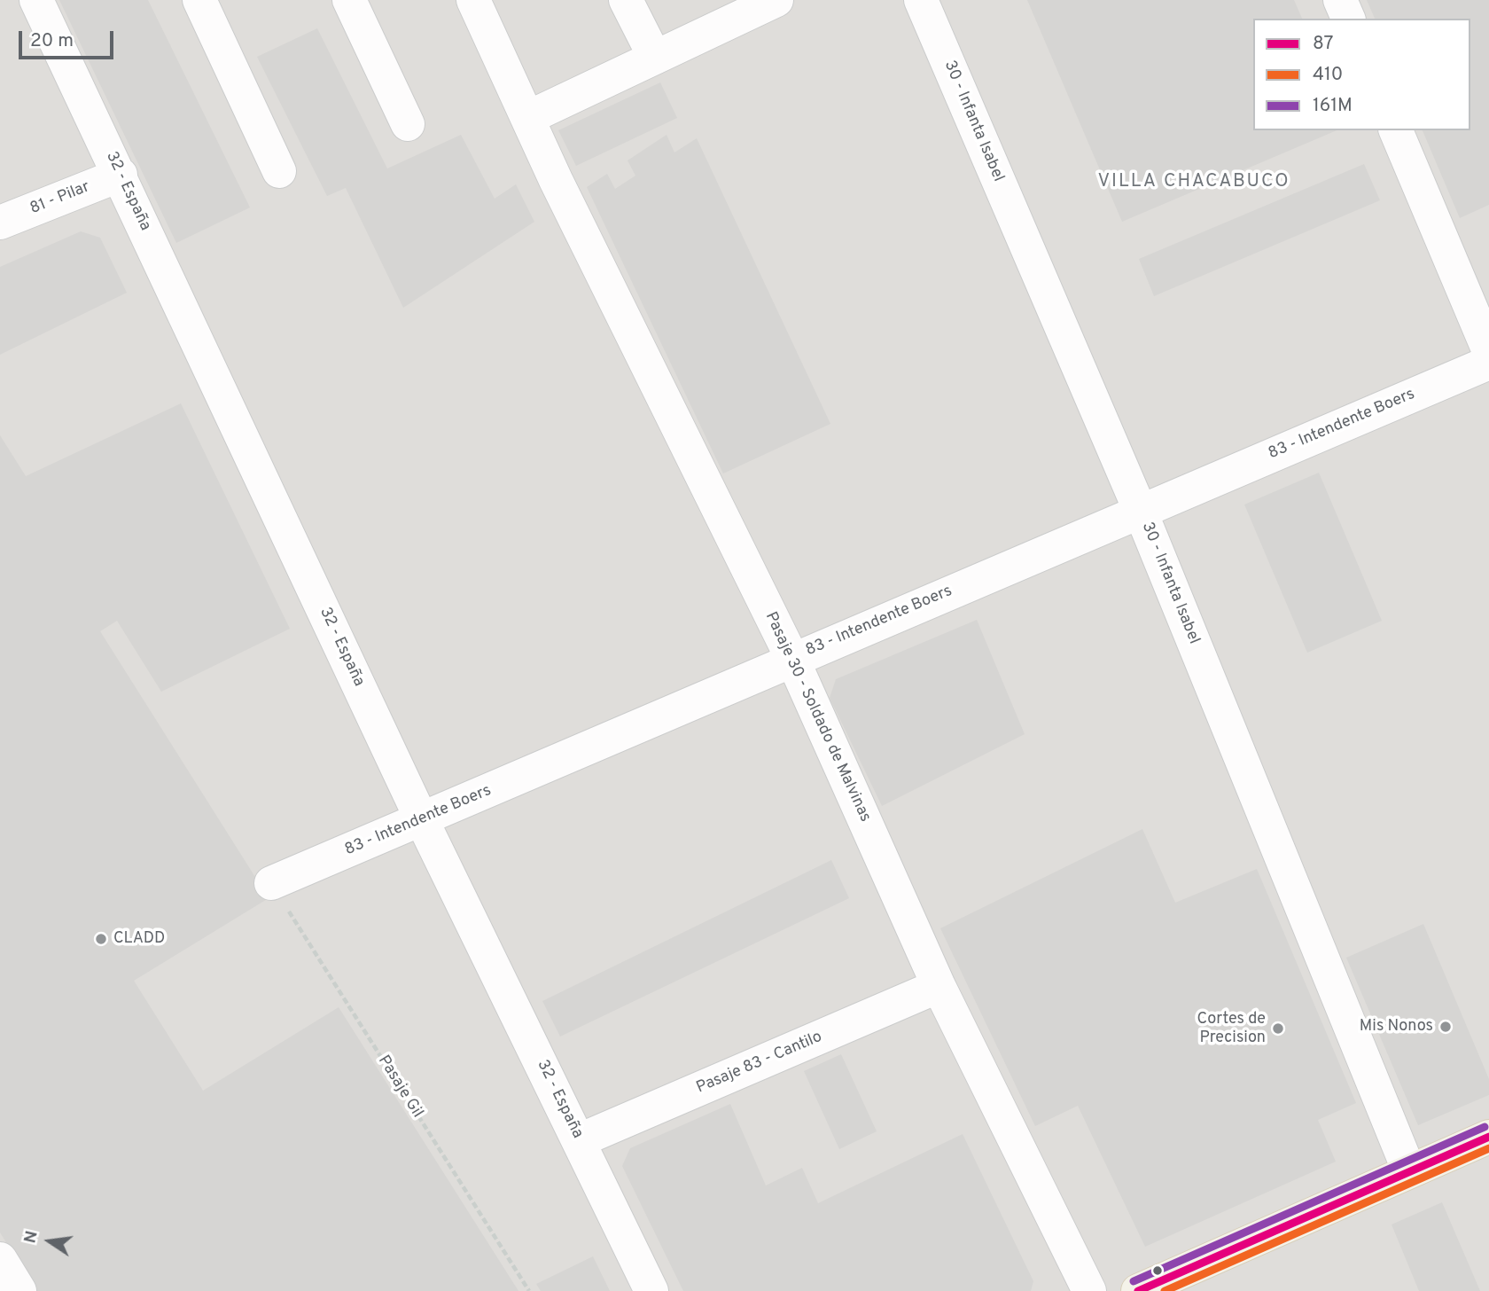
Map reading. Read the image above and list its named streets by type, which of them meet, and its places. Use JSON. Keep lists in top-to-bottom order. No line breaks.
{"streets":{"street":["30 - Infanta Isabel","32 - España","81 - Pilar","83 - Intendente Boers","Pasaje 30 - Soldado de Malvinas","Pasaje 83 - Cantilo"],"path":["Pasaje Gil"]},"crossings":[["30 - Infanta Isabel","83 - Intendente Boers"],["32 - España","81 - Pilar"],["32 - España","83 - Intendente Boers"],["32 - España","Pasaje 83 - Cantilo"],["83 - Intendente Boers","Pasaje 30 - Soldado de Malvinas"],["83 - Intendente Boers","Pasaje Gil"],["Pasaje 30 - Soldado de Malvinas","Pasaje 83 - Cantilo"]],"districts":["VILLA CHACABUCO"],"places":["CLADD","Mis Nonos","Cortes de Precision"],"lines":["transit line 161M","transit line 87","transit line 410"],"legend":["87","410","161M"],"scale_bar":"20 m","north":"left"}
